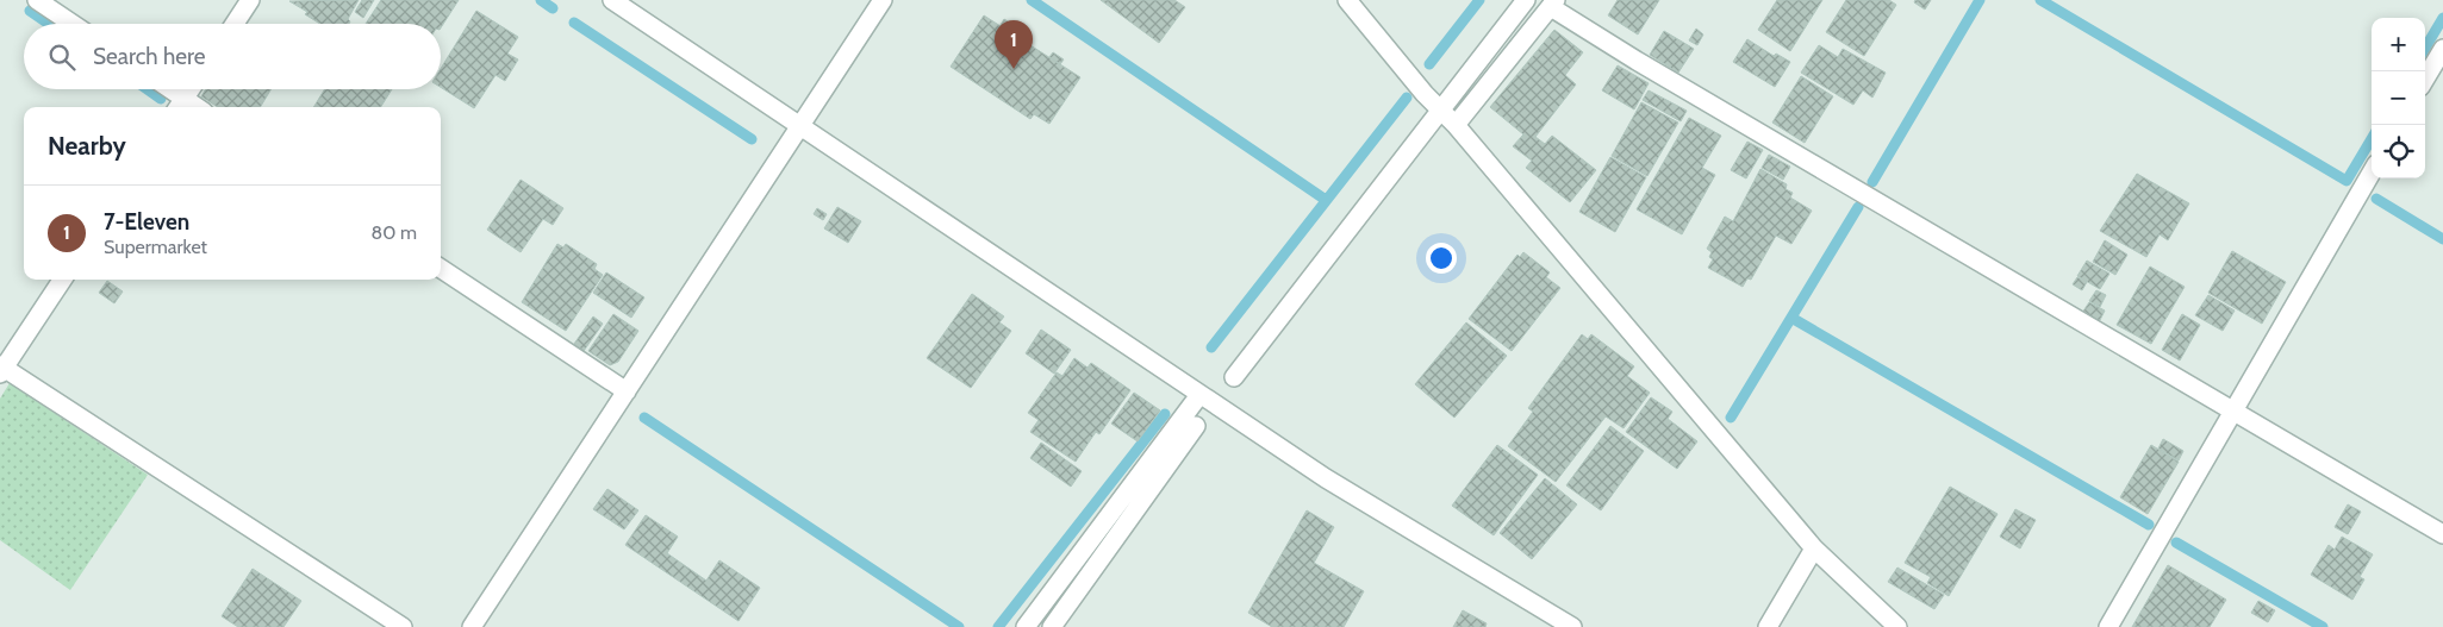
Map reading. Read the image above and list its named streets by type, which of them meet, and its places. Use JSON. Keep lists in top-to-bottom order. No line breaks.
{"page":{"map_buttons":["+","−"],"pins":"1","search":"Search here","heading":"Nearby","list":[{"mark":"1","name":"7-Eleven","note":"Supermarket","value":"80 m"}]}}
